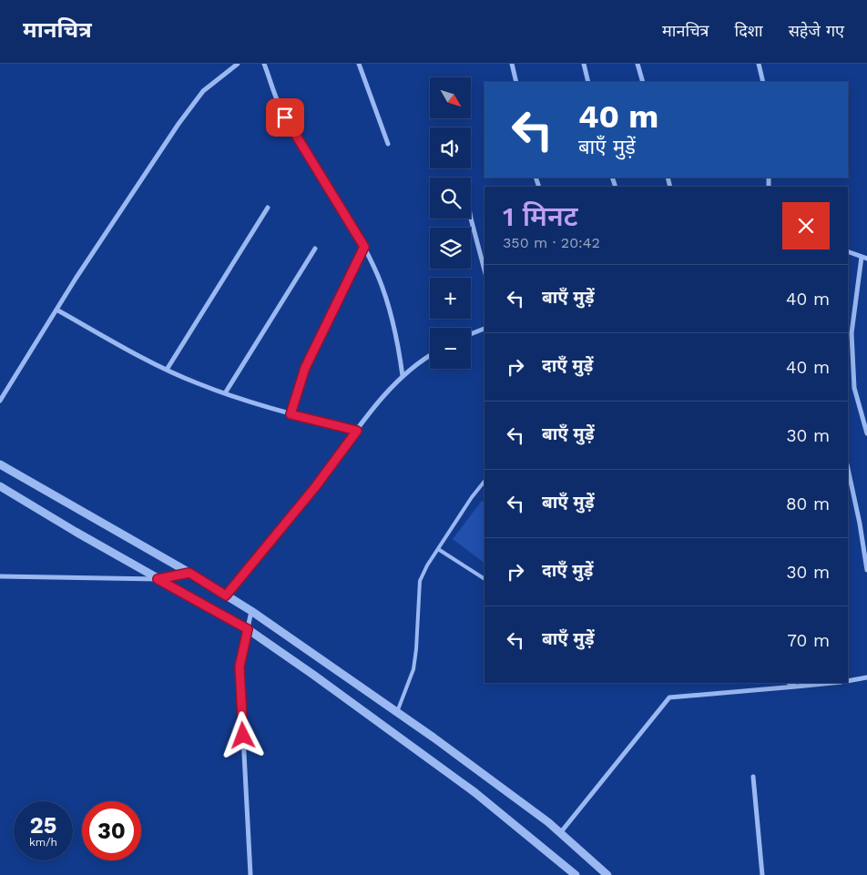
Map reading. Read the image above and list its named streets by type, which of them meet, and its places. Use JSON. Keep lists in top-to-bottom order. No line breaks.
{"north":"bottom right","page":{"header":"मानचित्र","nav":["मानचित्र","दिशा","सहेजे गए"],"map_buttons":["+","−"],"turn":["40 m","बाएँ मुड़ें"],"heading":["1 मिनट","350 m · 20:42"],"list":[{"name":"बाएँ मुड़ें","value":"40 m"},{"name":"दाएँ मुड़ें","value":"40 m"},{"name":"बाएँ मुड़ें","value":"30 m"},{"name":"बाएँ मुड़ें","value":"80 m"},{"name":"दाएँ मुड़ें","value":"30 m"},{"name":"बाएँ मुड़ें","value":"70 m"}],"speed":"25 km/h","limit":"30"}}
